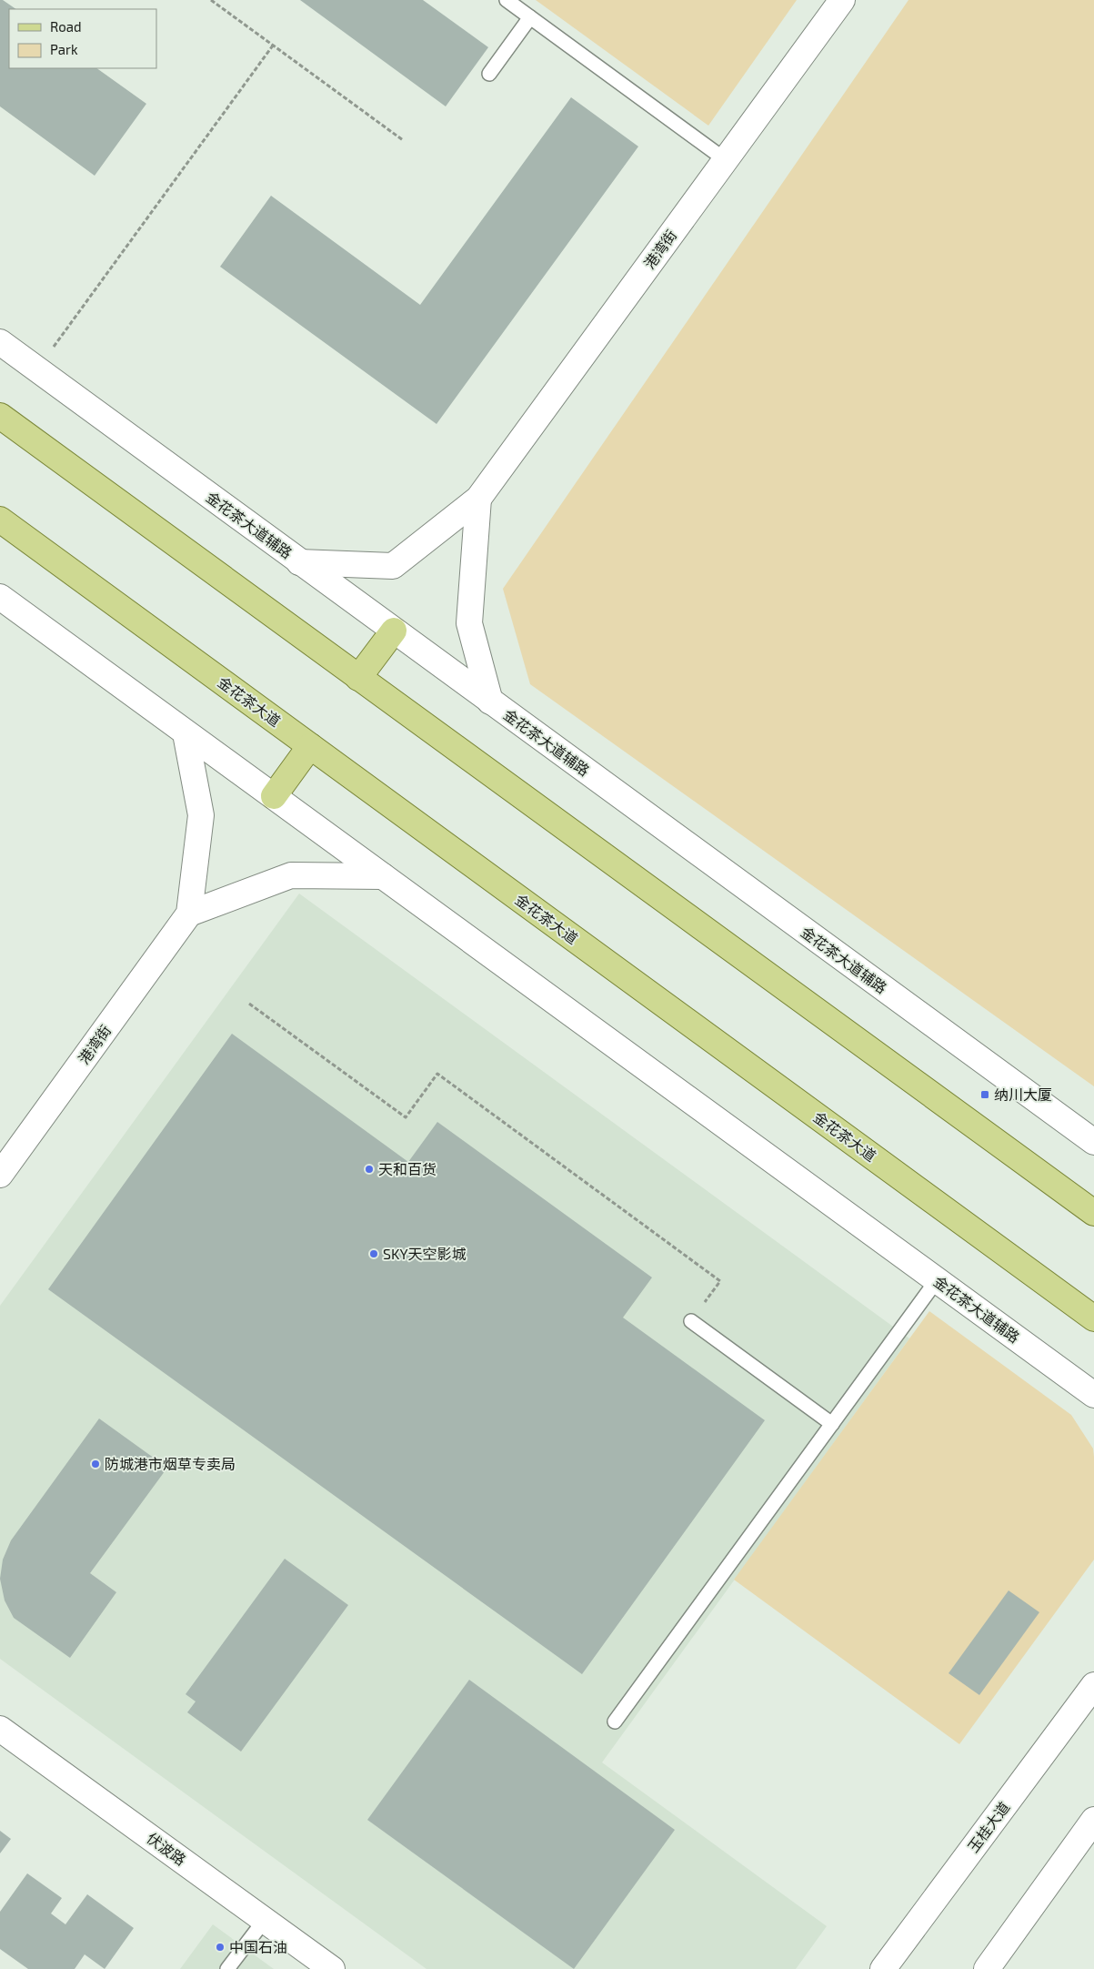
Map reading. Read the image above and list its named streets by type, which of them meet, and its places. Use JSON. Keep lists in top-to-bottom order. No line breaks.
{"streets":{"main road":["金花茶大道"],"street":["港湾街","金花茶大道辅路","玉桂大道","伏波路"]},"crossings":[["港湾街","金花茶大道辅路"]],"places":{"transit":["纳川大厦"],"other":["天和百货","SKY天空影城","防城港市烟草专卖局","中国石油"]},"legend":["Road","Park"]}
